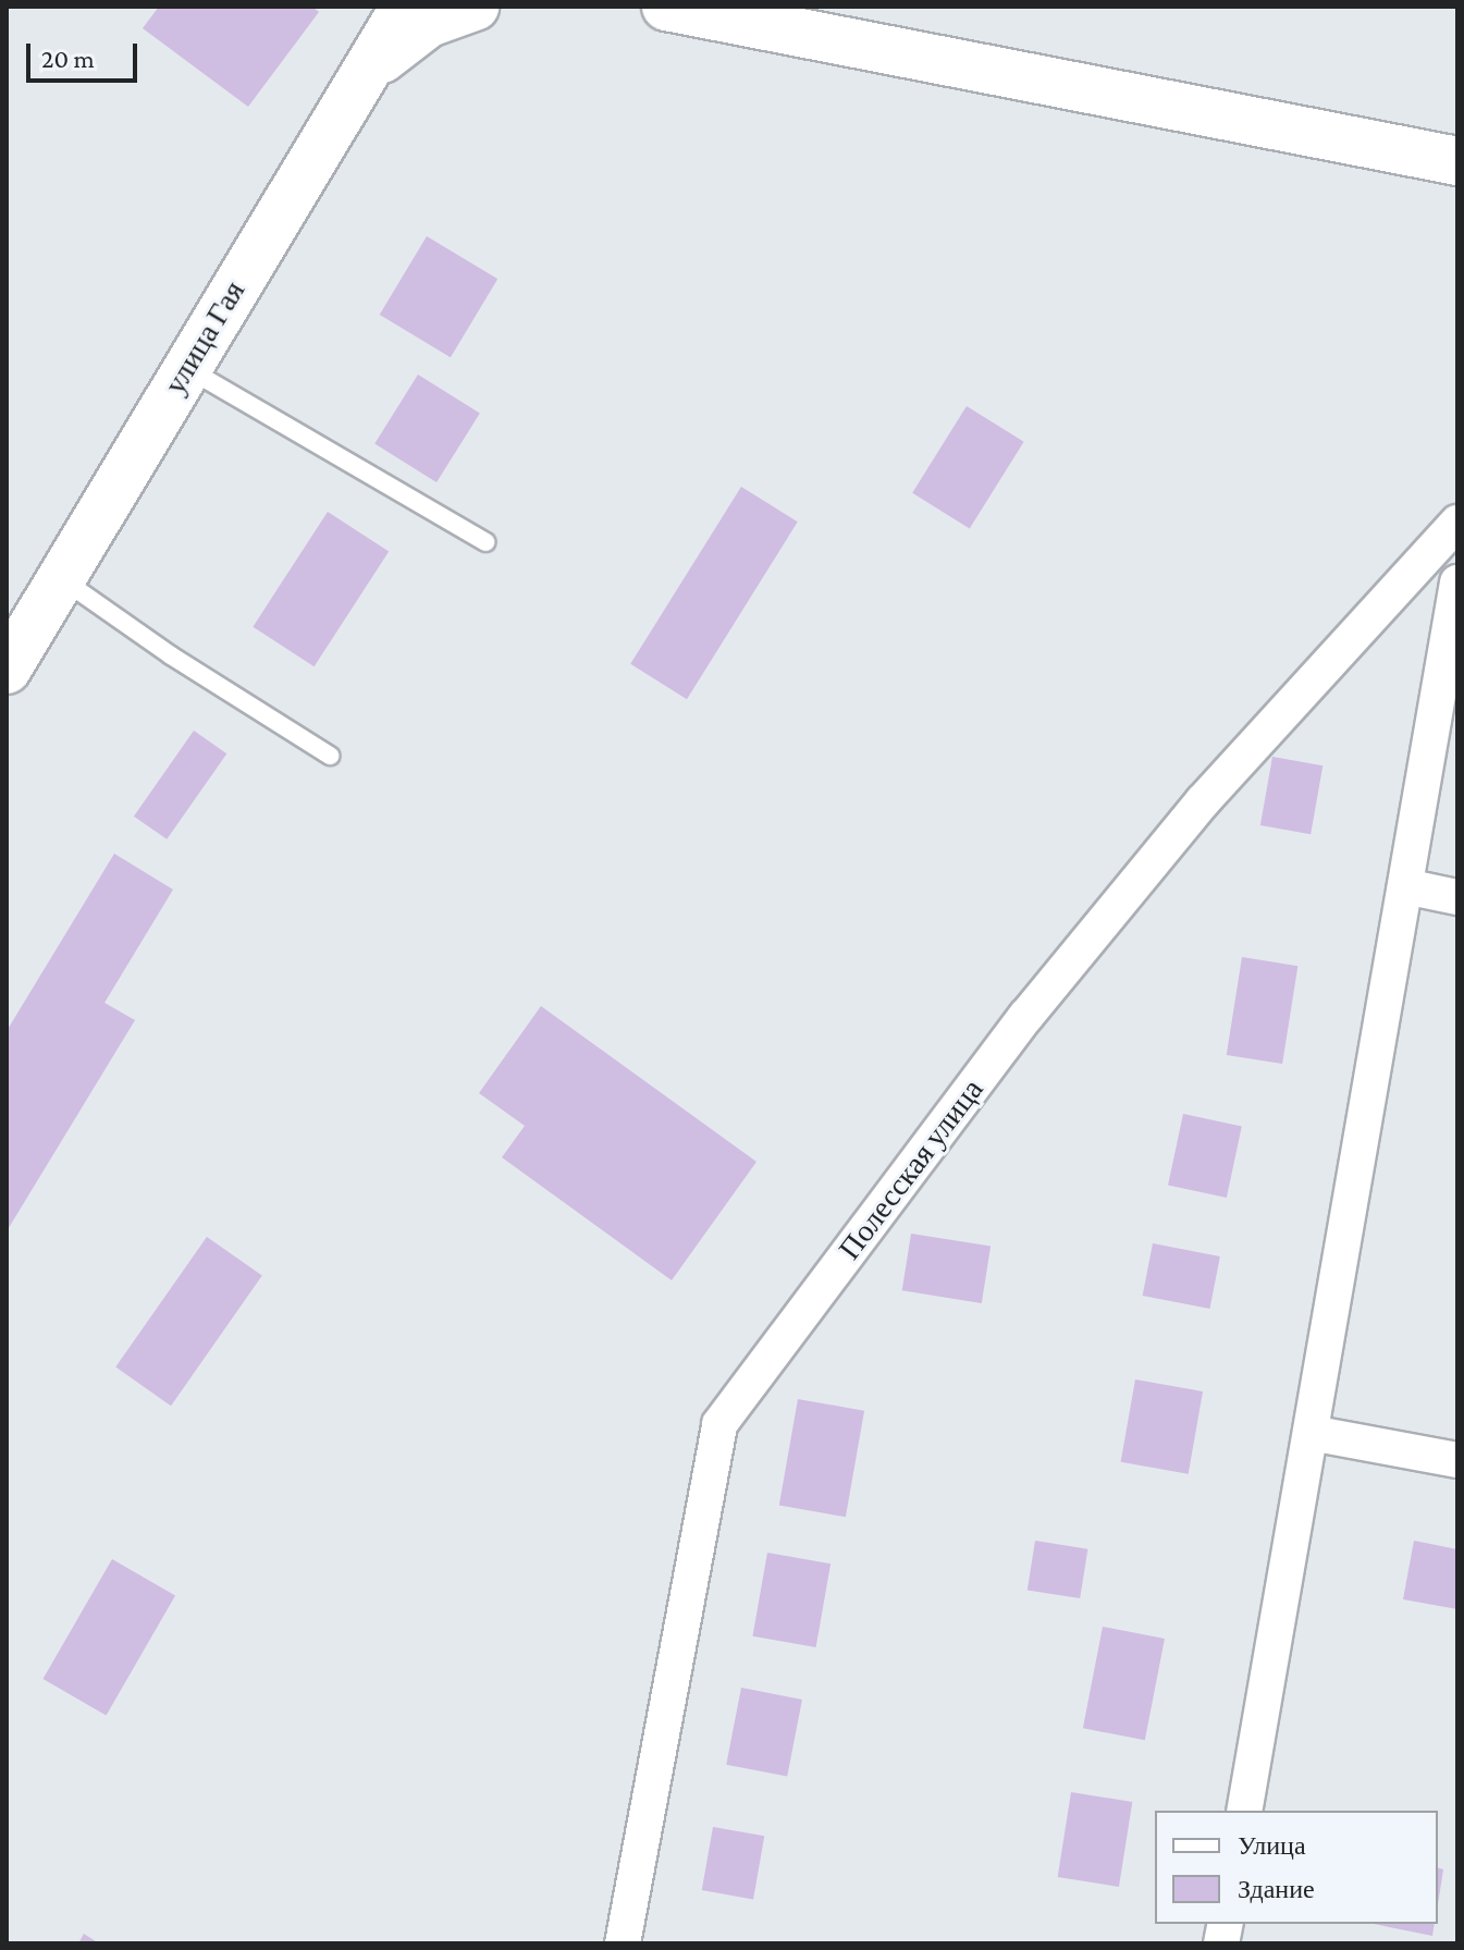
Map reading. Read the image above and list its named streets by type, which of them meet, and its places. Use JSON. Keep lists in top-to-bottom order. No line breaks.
{"streets":{"main road":["улица Гая"],"street":["Полесская улица"]},"legend":["Улица","Здание"],"scale_bar":"20 m"}
